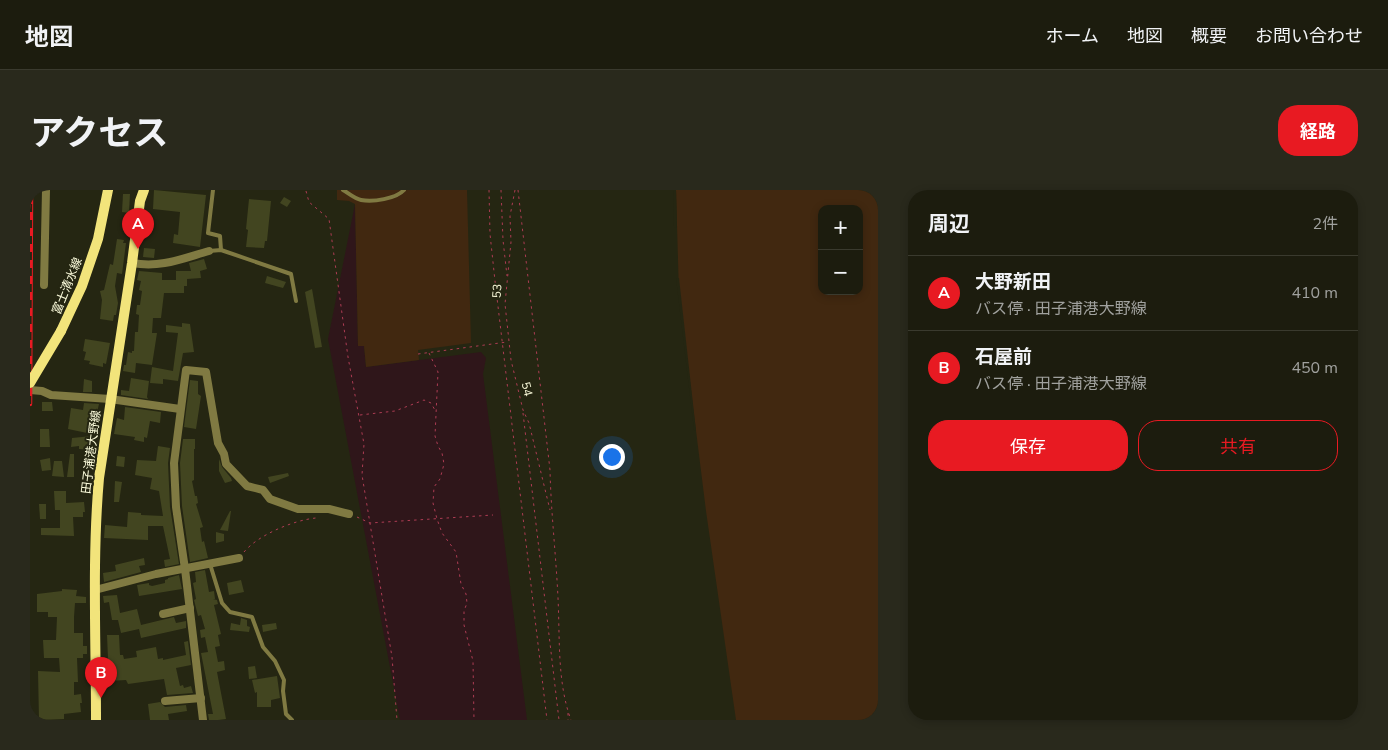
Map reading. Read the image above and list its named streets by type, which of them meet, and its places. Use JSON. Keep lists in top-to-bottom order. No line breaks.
{"streets":{"main road":["富士清水線","田子浦港大野線"],"path":["53","54"]},"crossings":[["53","54"]],"page":{"header":"地図","nav":["ホーム","地図","概要","お問い合わせ"],"title":"アクセス","buttons":["経路",["保存","共有"]],"heading":["周辺","2件"],"map_buttons":["+","−"],"pins":["A","B"],"list":[{"mark":"A","name":"大野新田","note":"バス停 · 田子浦港大野線","value":"410 m"},{"mark":"B","name":"石屋前","note":"バス停 · 田子浦港大野線","value":"450 m"}]}}
